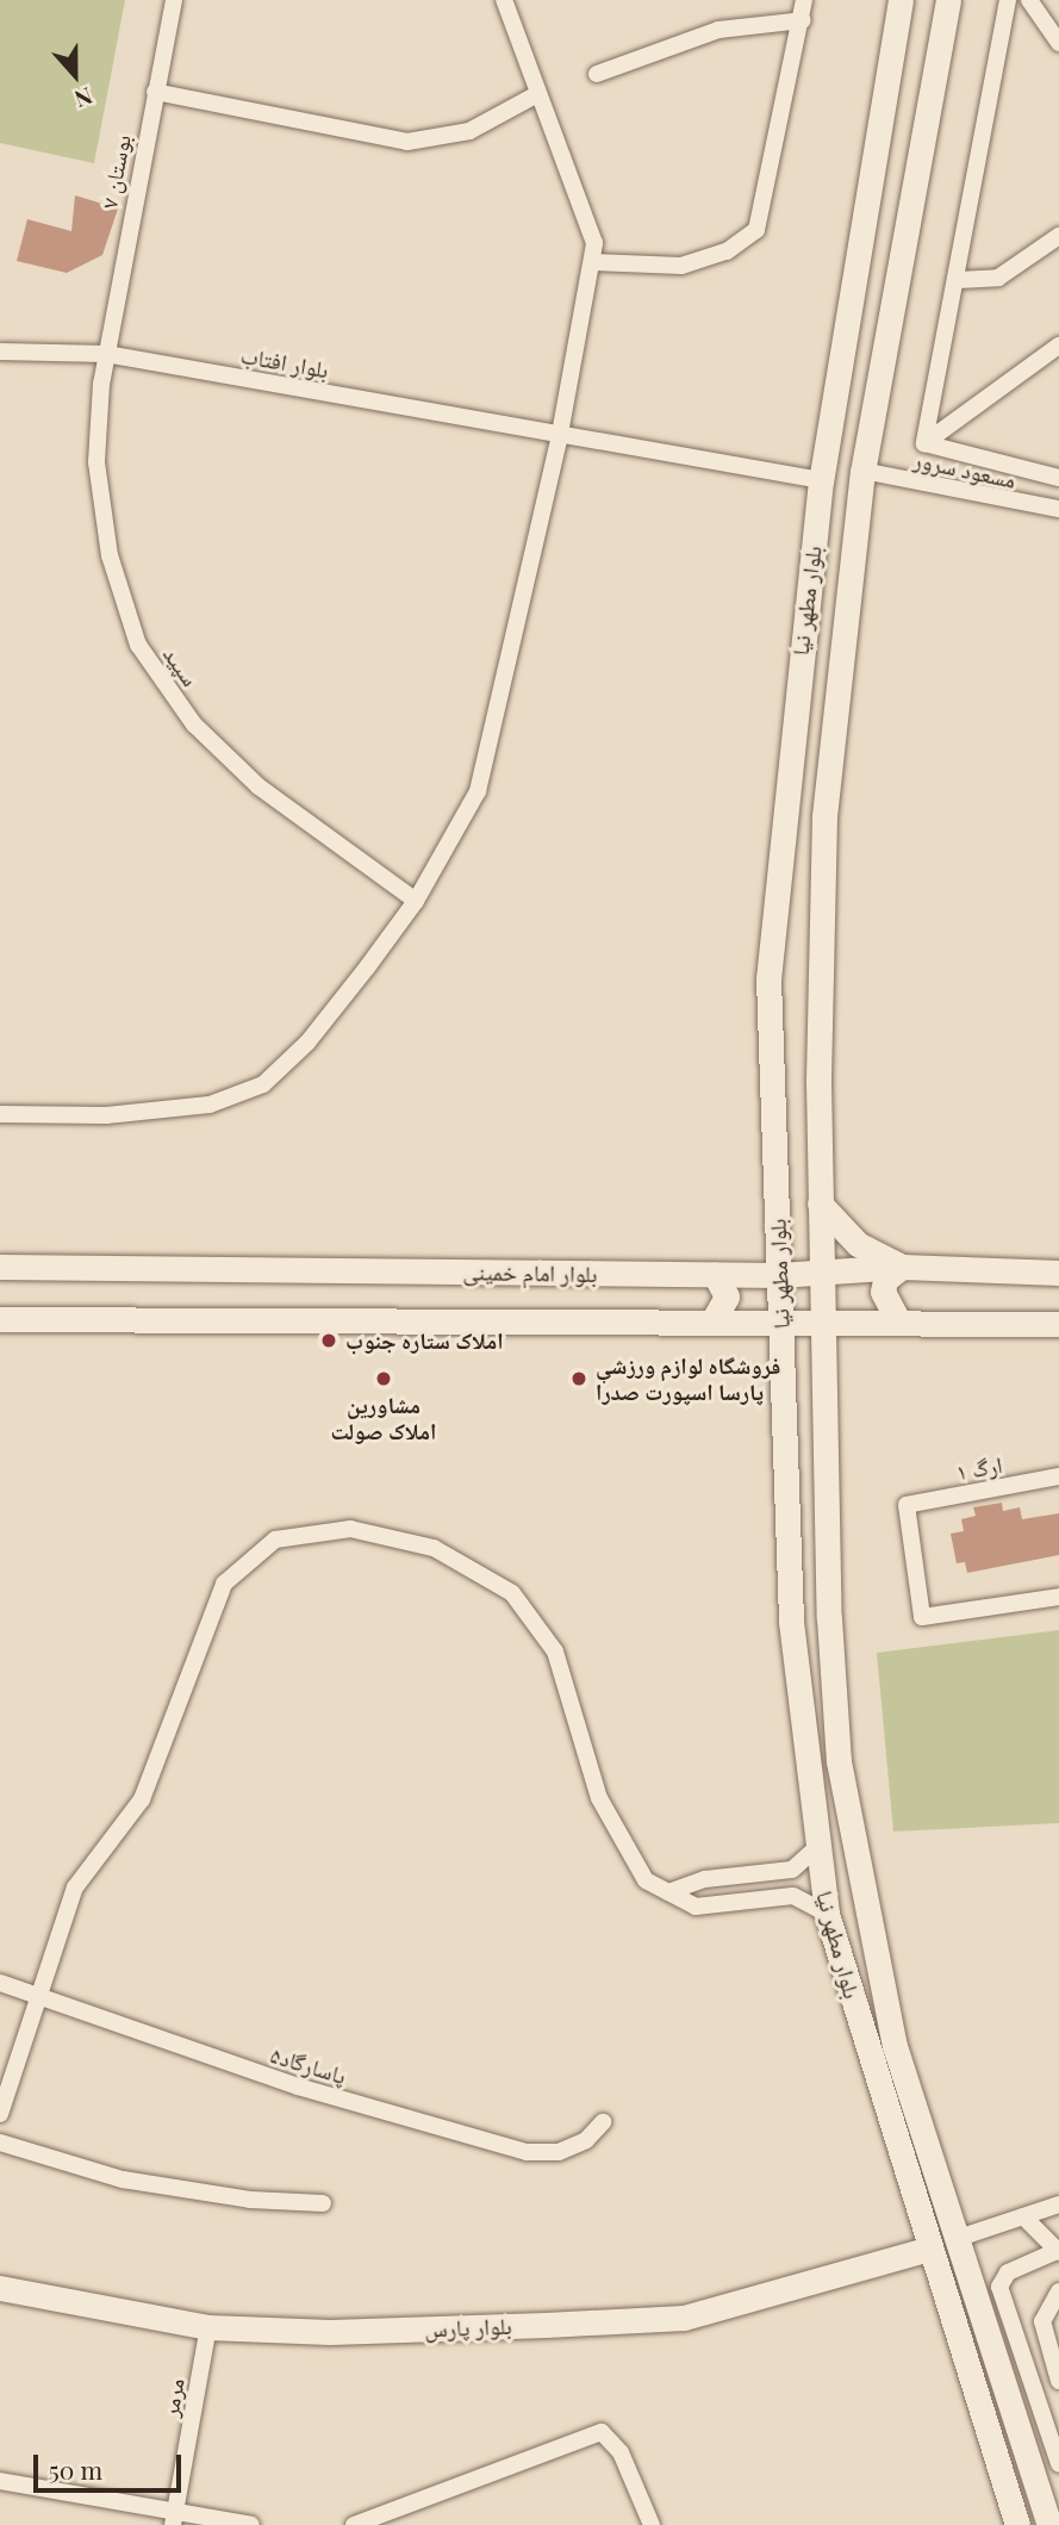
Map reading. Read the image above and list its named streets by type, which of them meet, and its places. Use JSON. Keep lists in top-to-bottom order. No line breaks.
{"streets":{"main road":["بلوار مطهر نیا","بلوار امام خمینی","بلوار پارس"],"street":["بوستان ۷","بلوار افتاب","مسعود سرور","سپید","ارگ ۱","پاسارگاد۵","مرمر"]},"crossings":[["بوستان ۷","بلوار افتاب"],["بوستان ۷","سپید"],["بلوار افتاب","بلوار مطهر نیا"],["بلوار افتاب","سپید"],["مسعود سرور","بلوار مطهر نیا"],["بلوار مطهر نیا","بلوار امام خمینی"],["بلوار مطهر نیا","بلوار پارس"],["بلوار پارس","مرمر"]],"places":["املاک ستاره جنوب","مشاورین املاک صولت","فروشگاه لوازم ورزشي پارسا اسپورت صدرا"],"scale_bar":"50 m","north":"bottom"}
